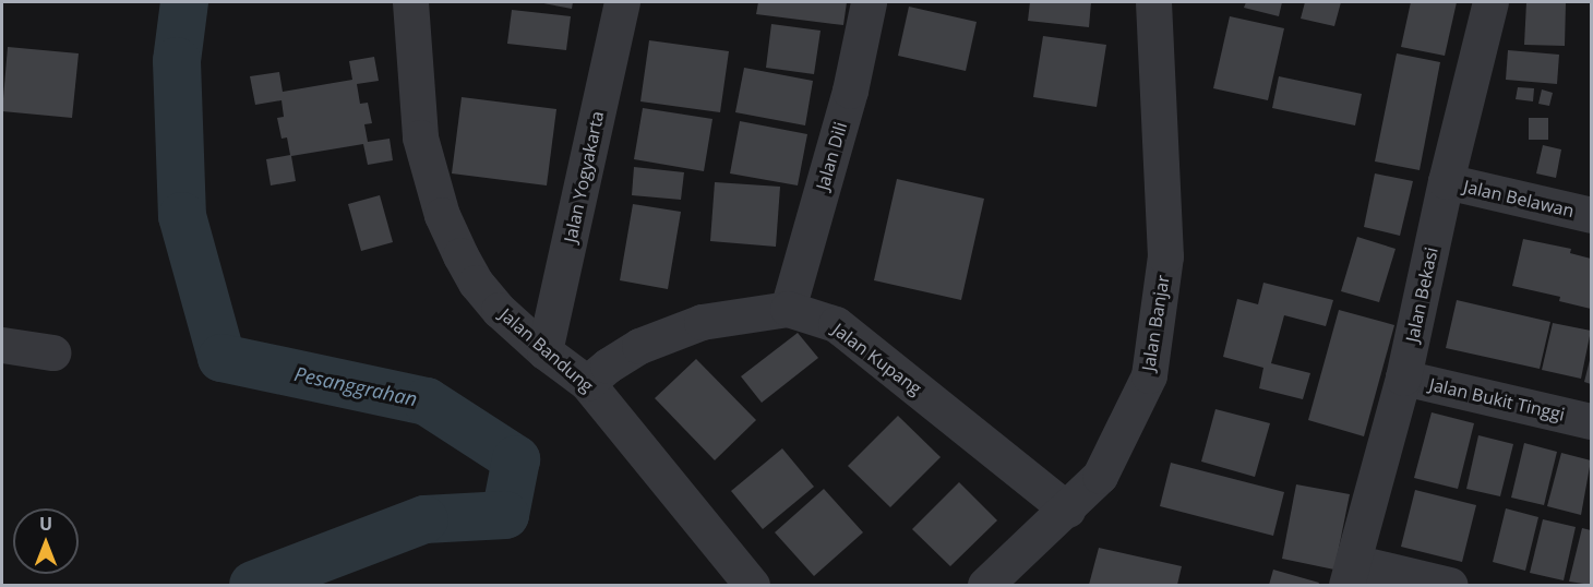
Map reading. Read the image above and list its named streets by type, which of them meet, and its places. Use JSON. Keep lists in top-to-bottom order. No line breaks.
{"streets":{"street":["Jalan Dili","Jalan Yogyakarta","Jalan Belawan","Jalan Bekasi","Jalan Banjar","Jalan Bandung","Jalan Kupang","Jalan Bukit Tinggi"]},"crossings":[["Jalan Dili","Jalan Kupang"],["Jalan Yogyakarta","Jalan Bandung"],["Jalan Belawan","Jalan Bekasi"],["Jalan Bekasi","Jalan Bukit Tinggi"],["Jalan Banjar","Jalan Kupang"],["Jalan Bandung","Jalan Kupang"]],"water":["Pesanggrahan"],"north":"top"}
